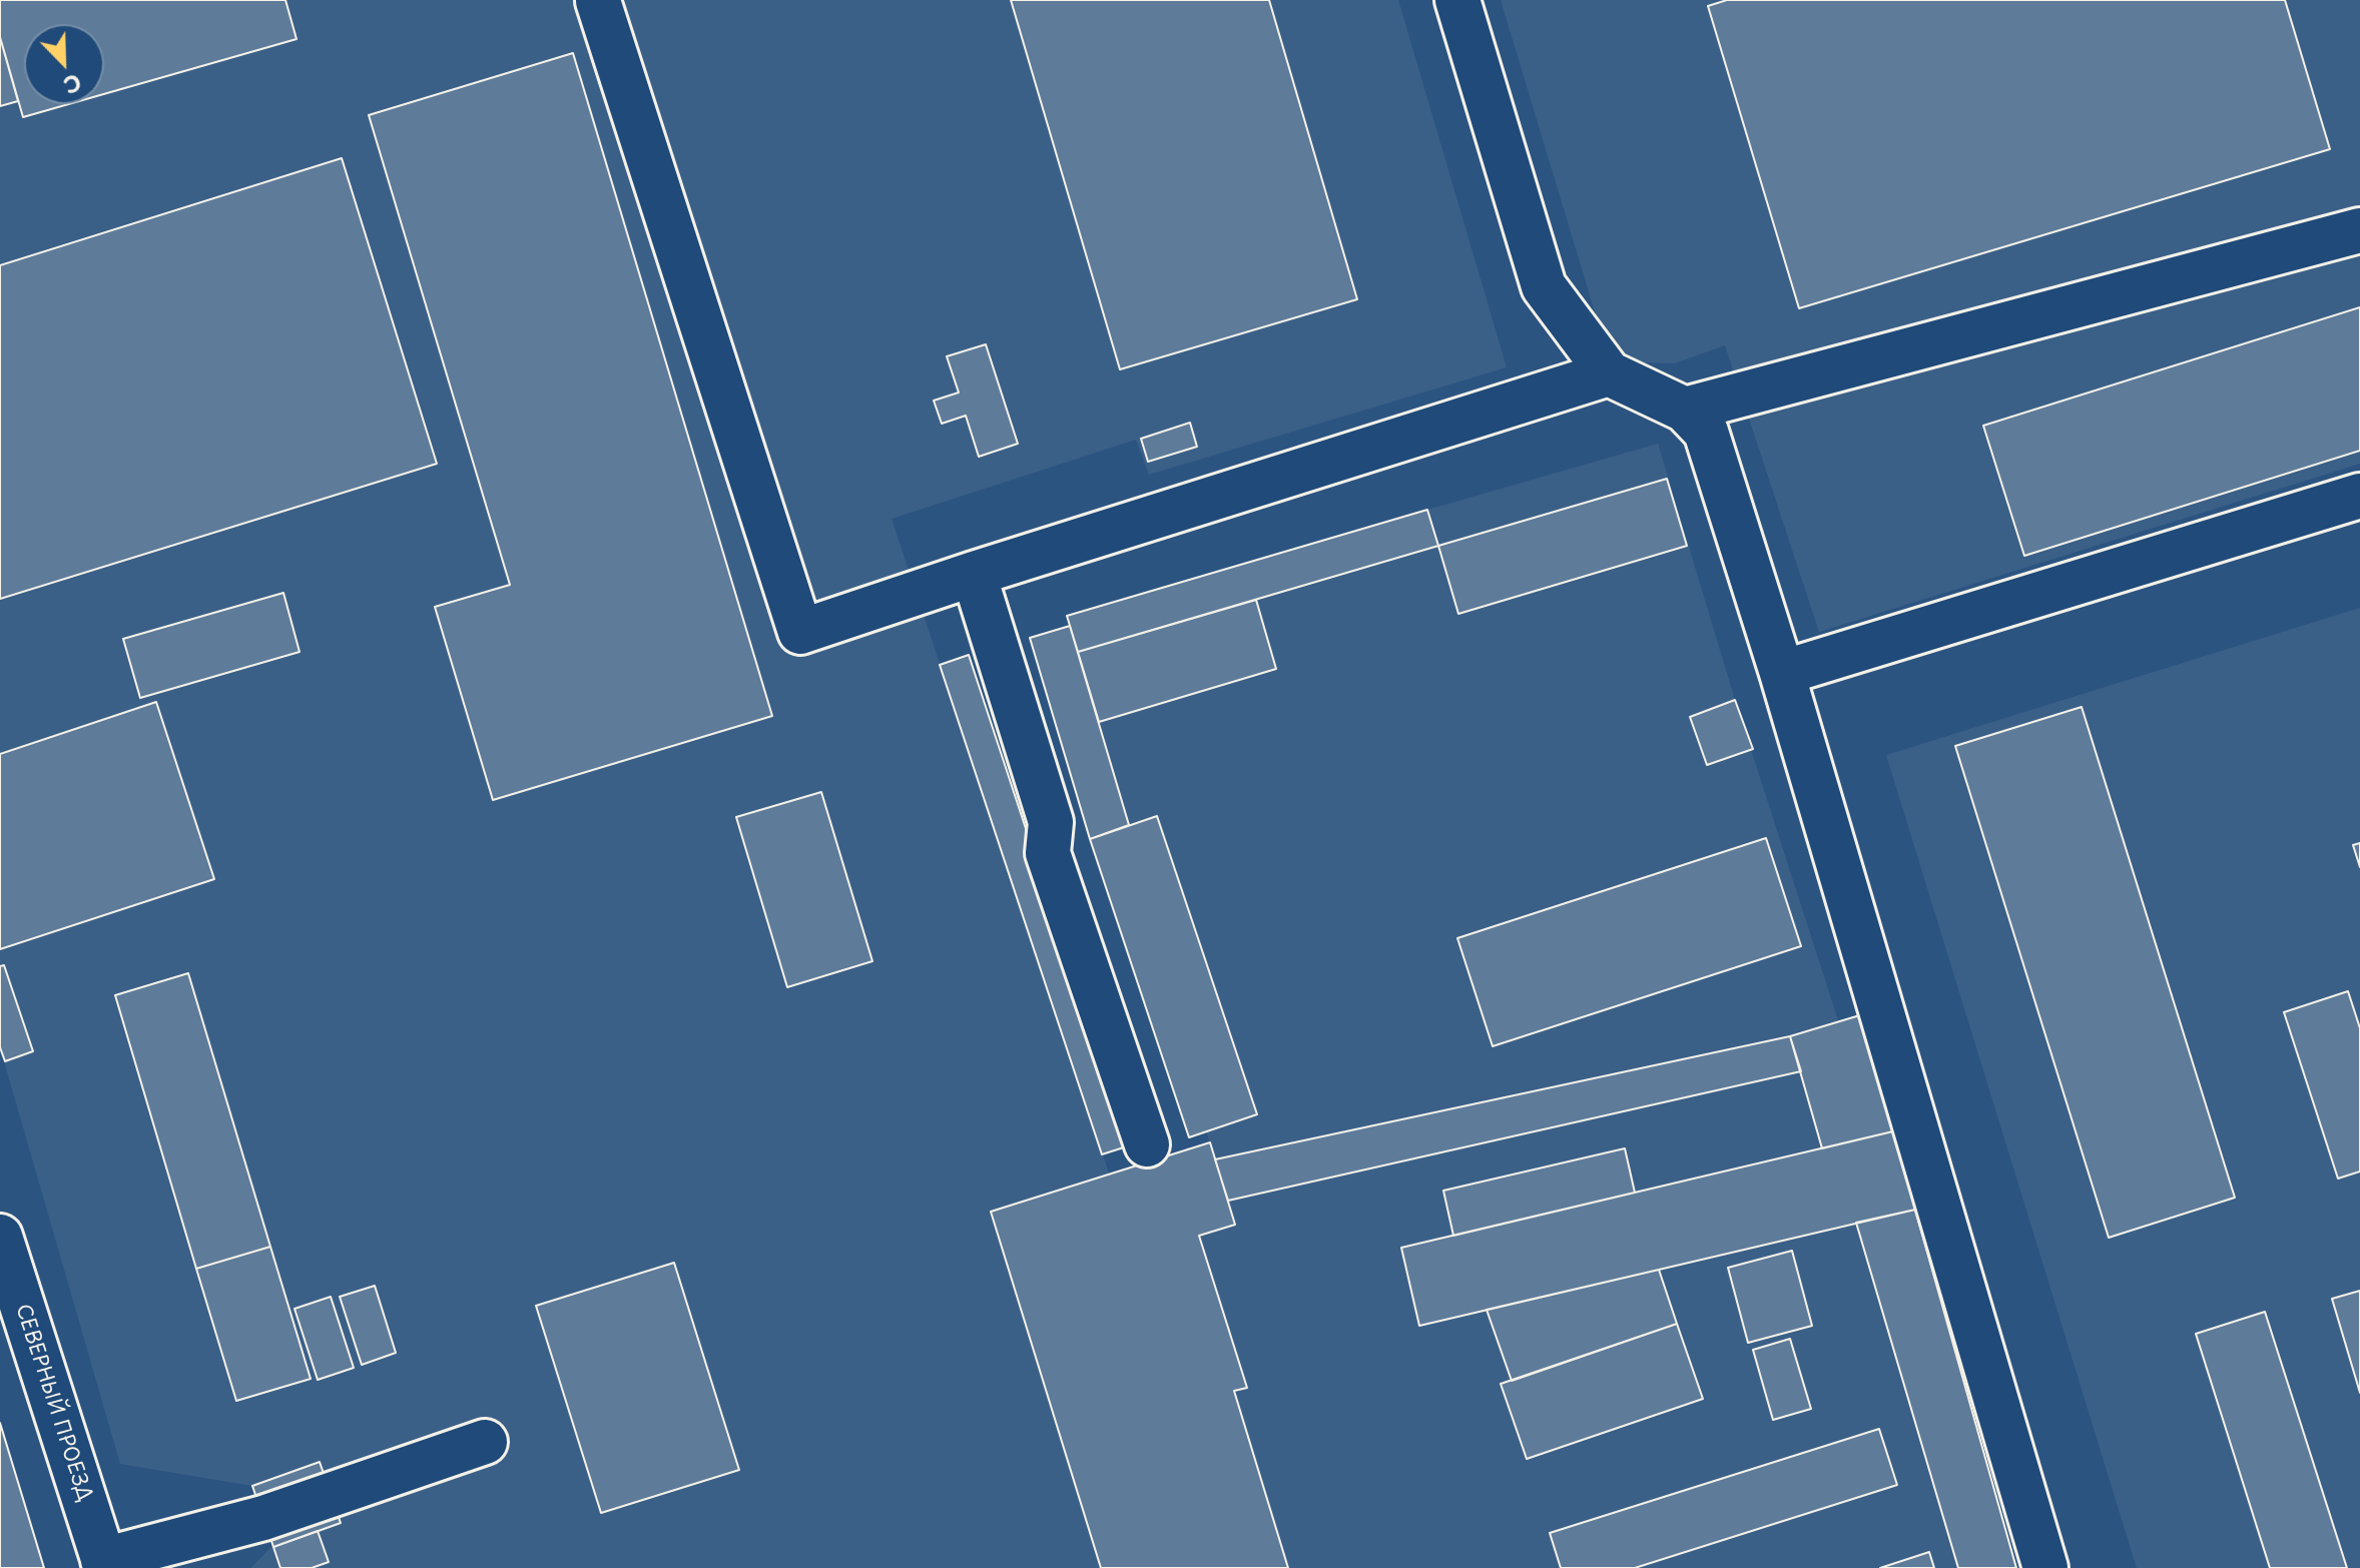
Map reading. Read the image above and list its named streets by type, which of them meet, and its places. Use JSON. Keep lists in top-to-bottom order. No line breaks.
{"streets":{"street":["СЕВЕРНЫЙ ПРОЕЗД"]},"north":"bottom right"}
